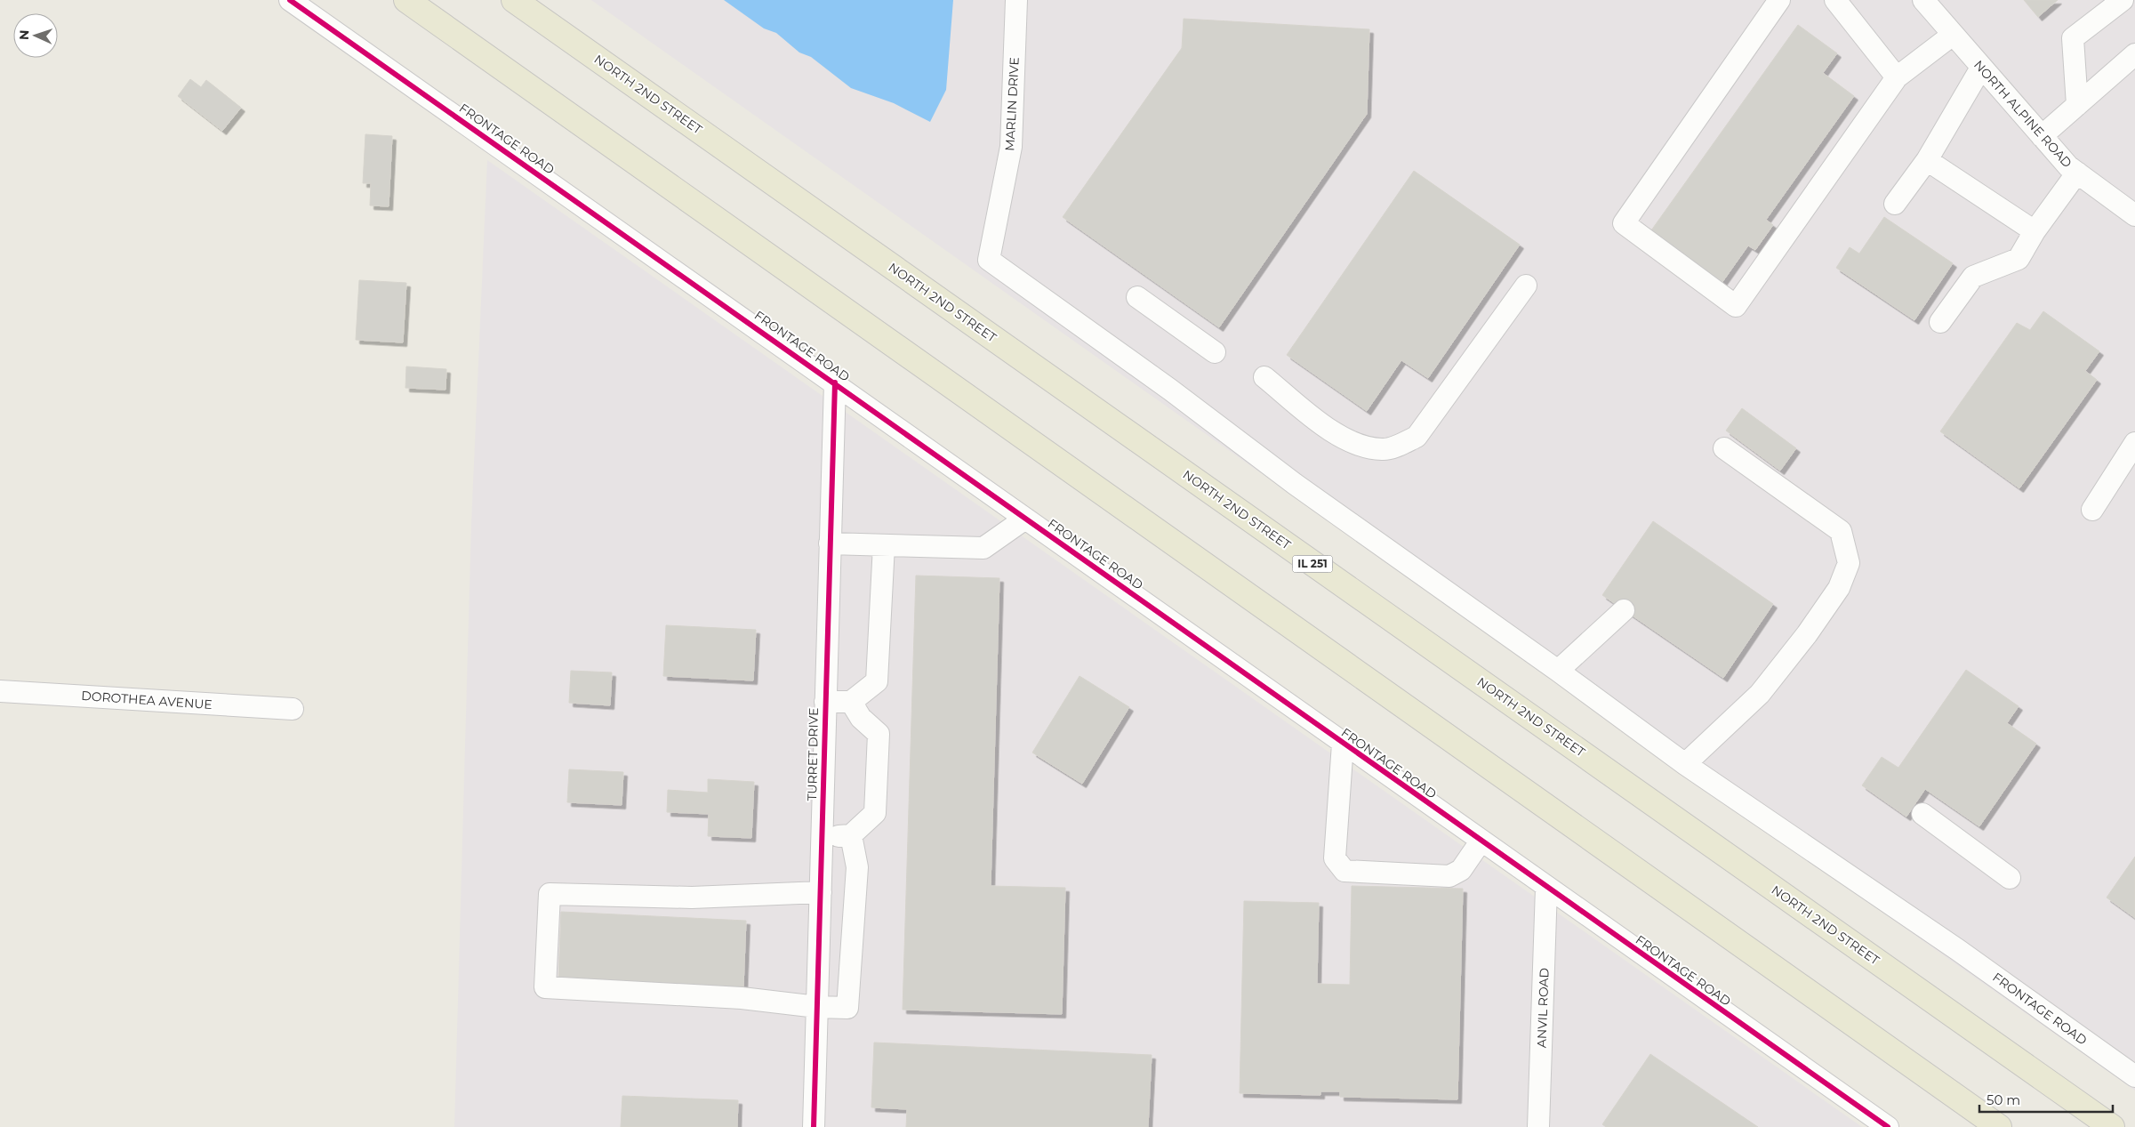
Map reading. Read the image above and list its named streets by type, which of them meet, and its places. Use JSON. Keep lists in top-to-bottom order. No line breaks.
{"streets":{"main road":["NORTH 2ND STREET","IL 251"],"street":["MARLIN DRIVE","NORTH ALPINE ROAD","FRONTAGE ROAD","DOROTHEA AVENUE","TURRET DRIVE","ANVIL ROAD"]},"crossings":[["MARLIN DRIVE","FRONTAGE ROAD"],["FRONTAGE ROAD","TURRET DRIVE"],["FRONTAGE ROAD","ANVIL ROAD"]],"scale_bar":"50 m","north":"left"}
